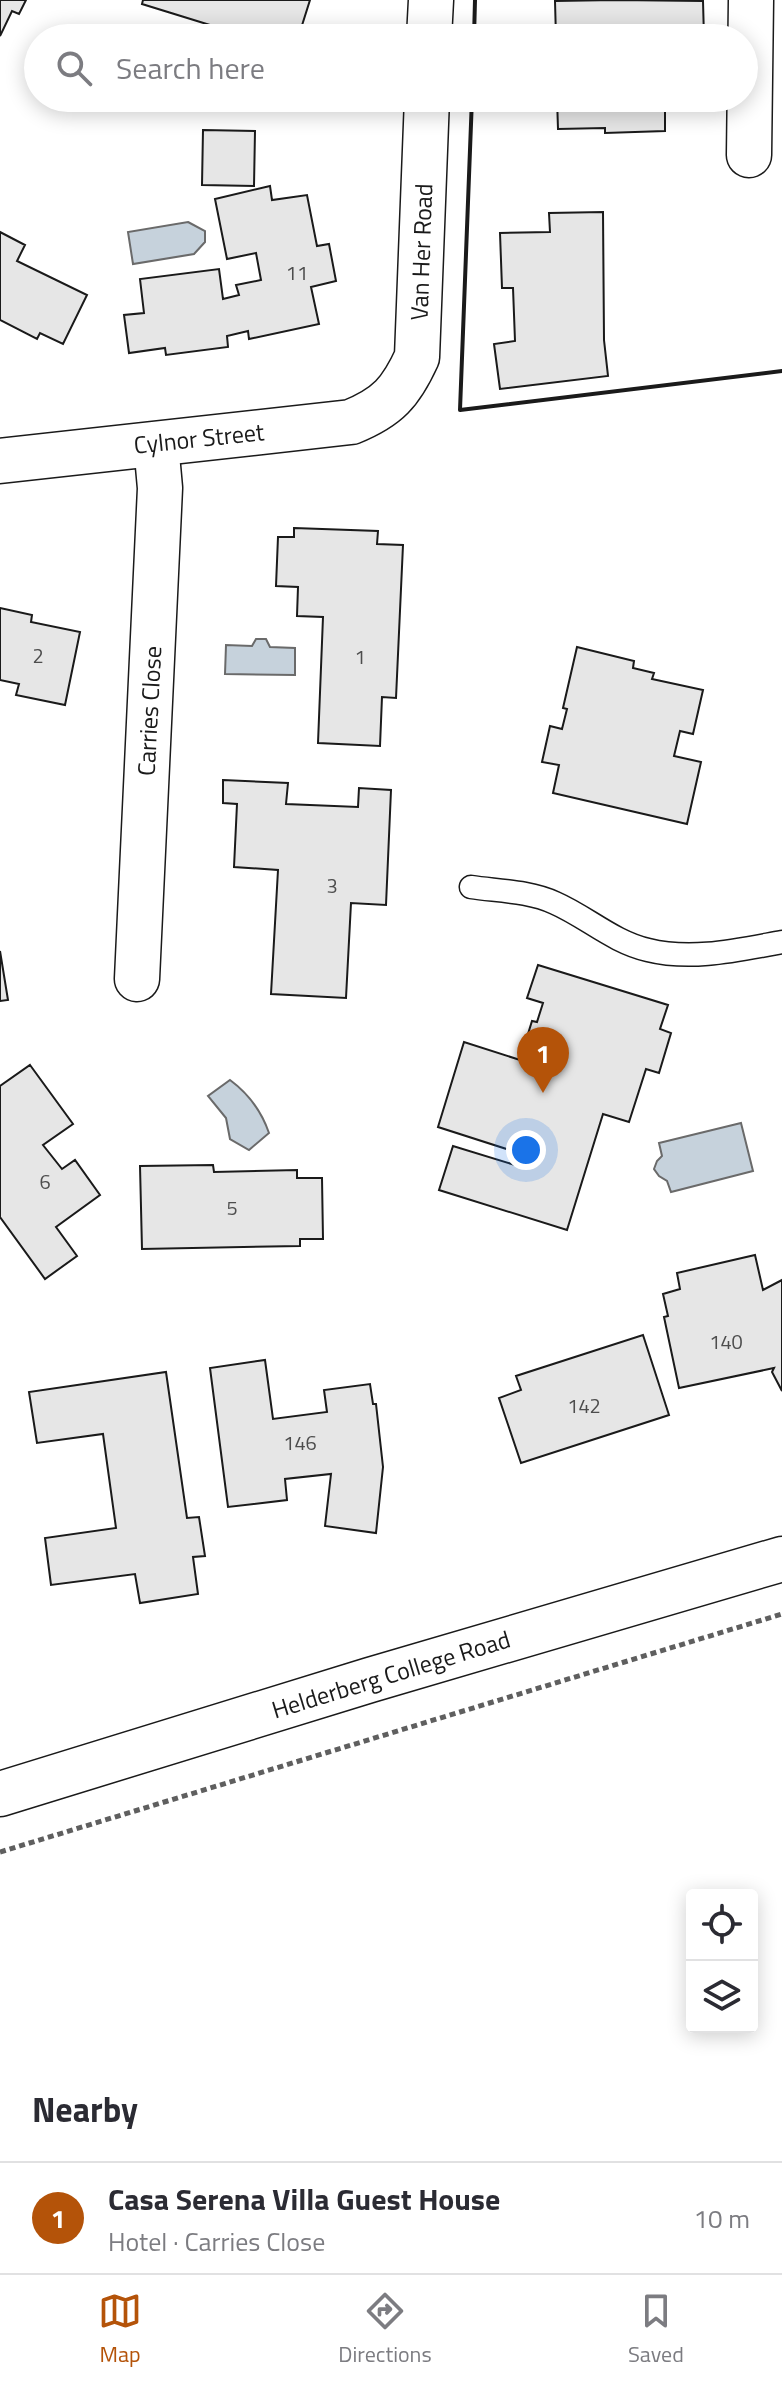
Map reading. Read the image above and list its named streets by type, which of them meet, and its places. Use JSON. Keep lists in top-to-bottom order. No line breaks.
{"streets":{"street":["Van Her Road","Cylnor Street","Carries Close","Helderberg College Road"]},"crossings":[["Van Her Road","Cylnor Street"],["Cylnor Street","Carries Close"]],"house_numbers":["11","2","1","3","6","5","140","142","146"],"page":{"search":"Search here","pins":"1","heading":"Nearby","list":[{"mark":"1","name":"Casa Serena Villa Guest House","note":"Hotel · Carries Close","value":"10 m"}],"nav":["Map","Directions","Saved"]}}
